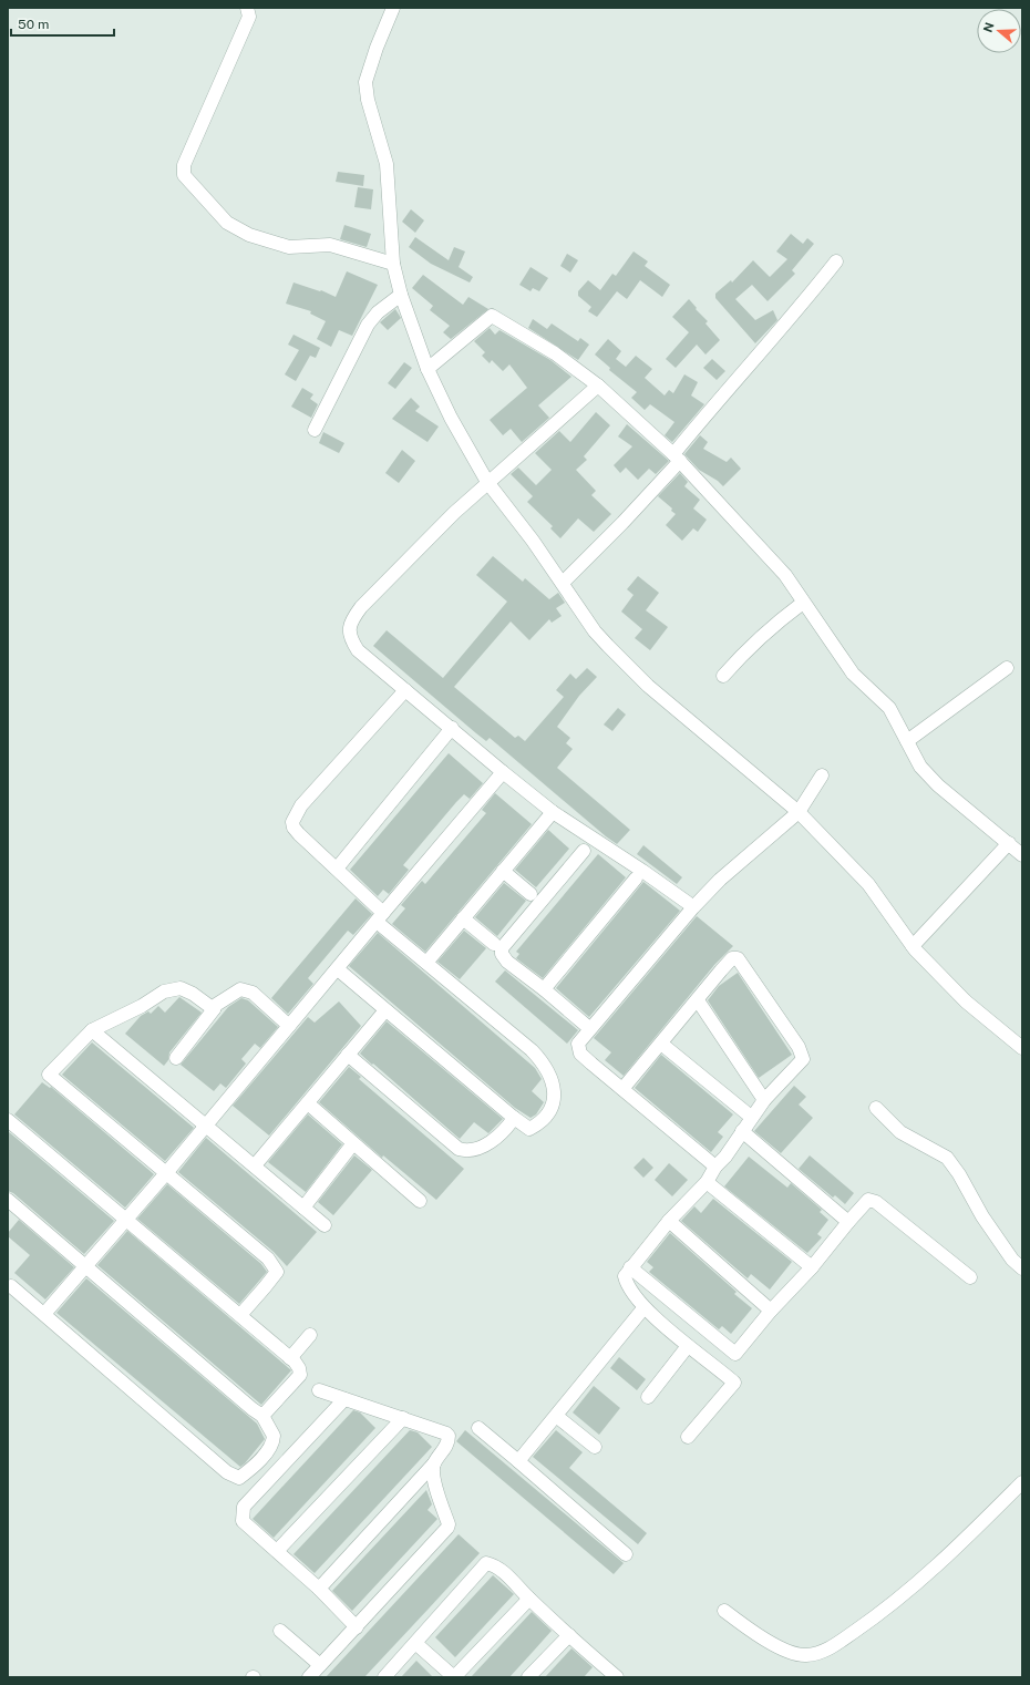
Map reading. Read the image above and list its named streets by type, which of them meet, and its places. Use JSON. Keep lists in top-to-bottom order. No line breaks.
{"scale_bar":"50 m","north":"left"}
